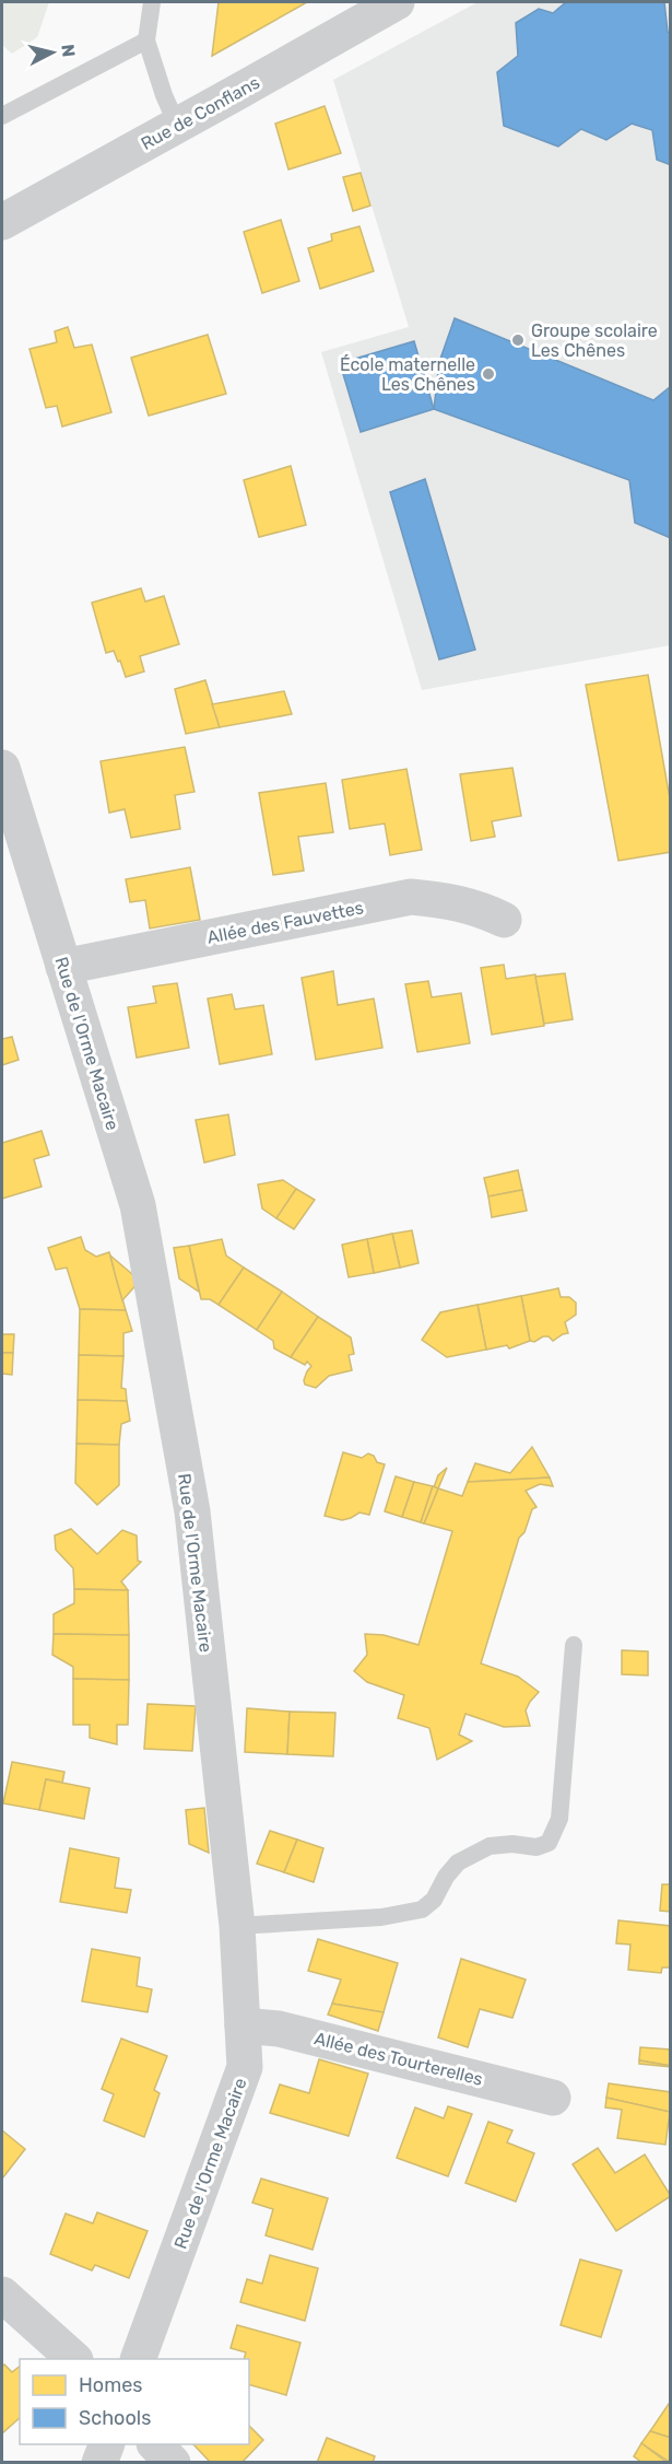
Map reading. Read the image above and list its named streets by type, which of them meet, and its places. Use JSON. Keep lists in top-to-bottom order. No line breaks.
{"streets":{"street":["Rue de Conflans","Allée des Fauvettes","Rue de l'Orme Macaire","Allée des Tourterelles"]},"crossings":[["Allée des Fauvettes","Rue de l'Orme Macaire"],["Rue de l'Orme Macaire","Allée des Tourterelles"]],"places":["Groupe scolaire Les Chênes","École maternelle Les Chênes"],"legend":["Homes","Schools"],"north":"right"}
